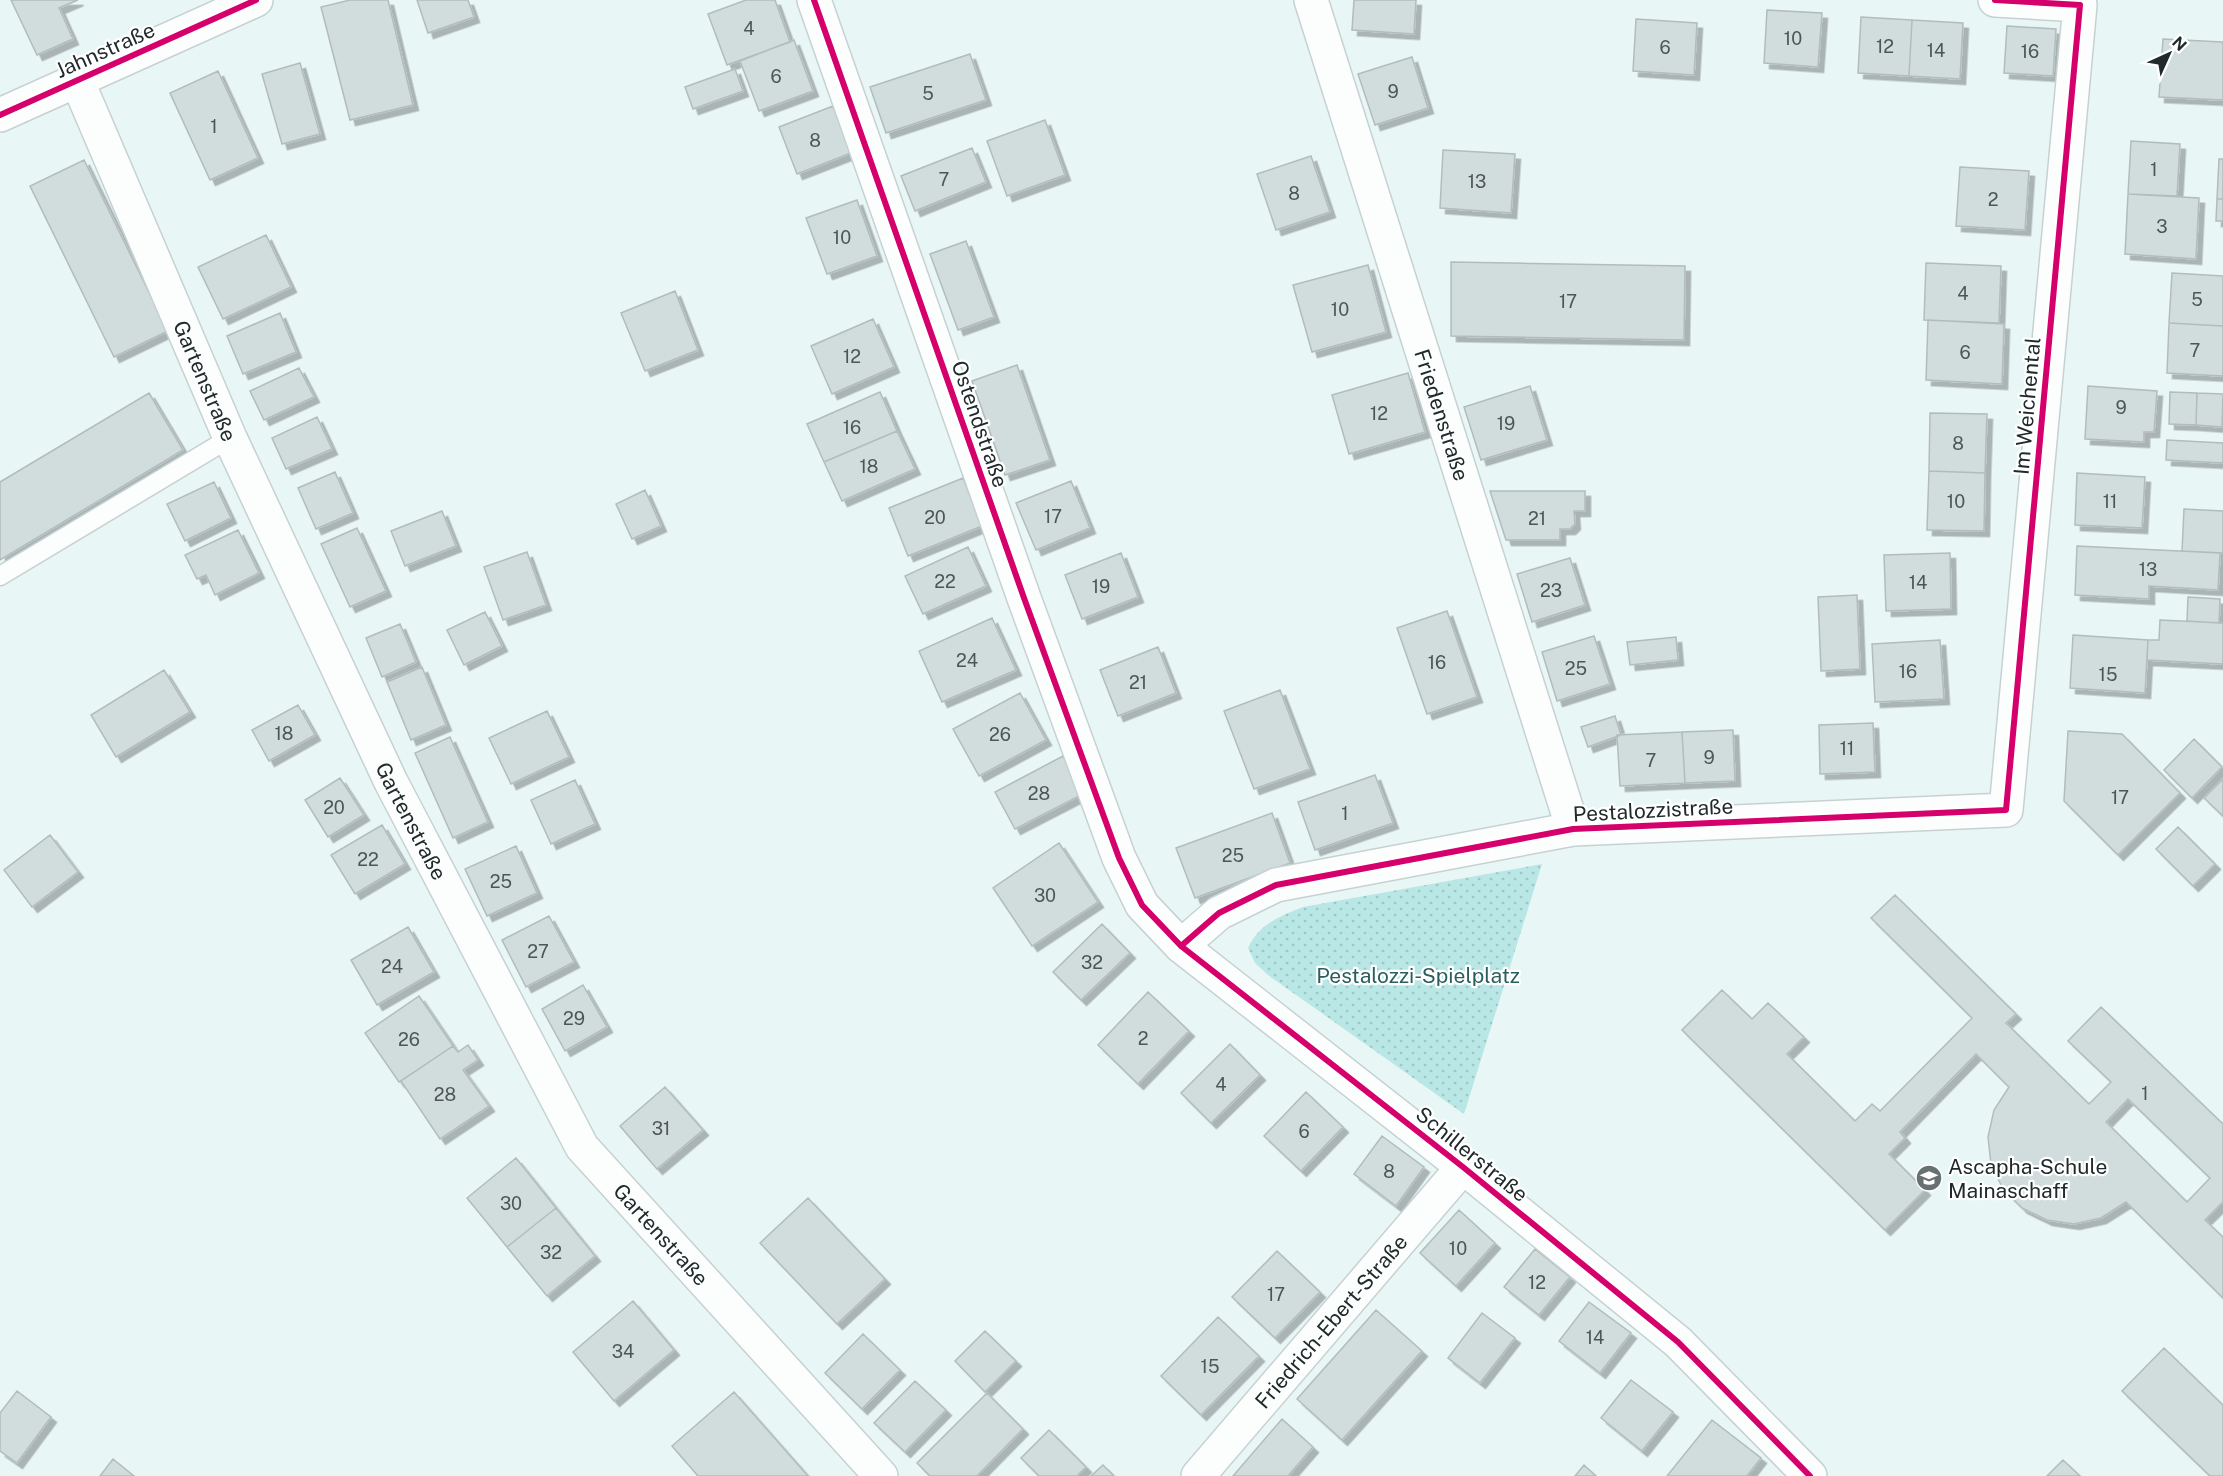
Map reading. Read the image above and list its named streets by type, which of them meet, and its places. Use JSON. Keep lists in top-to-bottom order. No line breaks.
{"streets":{"street":["Jahnstraße","Gartenstraße","Im Weichental","Friedenstraße","Ostendstraße","Pestalozzistraße","Schillerstraße","Friedrich-Ebert-Straße"]},"crossings":[["Jahnstraße","Gartenstraße"],["Im Weichental","Pestalozzistraße"],["Friedenstraße","Pestalozzistraße"],["Ostendstraße","Schillerstraße"],["Pestalozzistraße","Schillerstraße"],["Schillerstraße","Friedrich-Ebert-Straße"]],"parks":["Pestalozzi-Spielplatz"],"places":{"school or university":["Ascapha-Schule Mainaschaff"]},"house_numbers":["4","10","12","6","14","16","6","9","5","1","8","1","7","13","8","2","3","10","4","5","17","10","7","6","12","9","12","19","16","8","18","10","11","17","20","21","13","22","14","19","23","24","16","25","16","15","21","18","26","11","9","7","28","17","20","1","25","22","25","30","27","32","24","29","2","26","4","1","28","31","6","8","30","10","32","12","17","14","34","15"],"north":"top right"}
